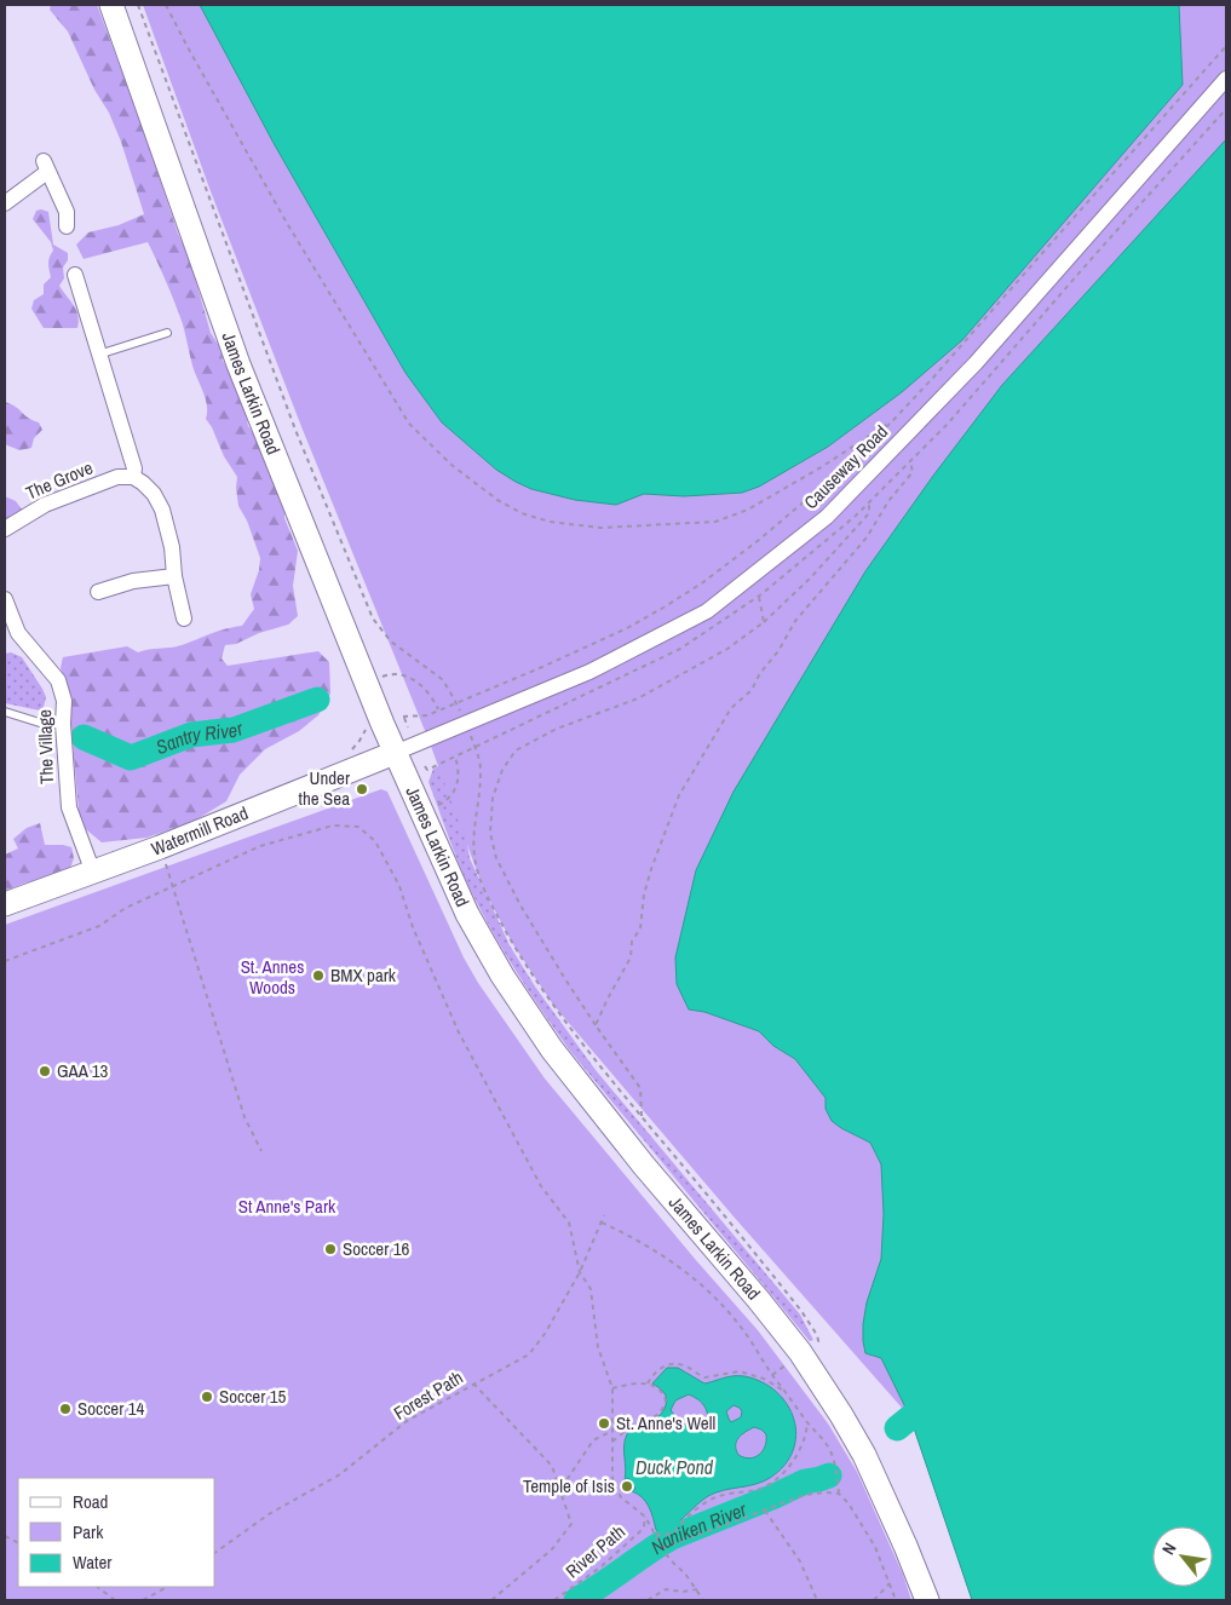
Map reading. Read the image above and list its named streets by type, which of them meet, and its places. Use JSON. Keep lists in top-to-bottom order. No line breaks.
{"streets":{"main road":["James Larkin Road","Watermill Road"],"street":["Causeway Road","The Grove","The Village"],"path":["Forest Path","River Path"]},"crossings":[["James Larkin Road","Causeway Road"],["James Larkin Road","Watermill Road"],["Causeway Road","Watermill Road"],["The Village","Watermill Road"]],"water":["Santry River","Duck Pond","Naniken River"],"parks":["St. Annes Woods","St Anne's Park"],"places":["Under the Sea","BMX park","GAA 13","Soccer 16","Soccer 15","Soccer 14","St. Anne's Well","Temple of Isis"],"legend":["Road","Park","Water"],"north":"top left"}
